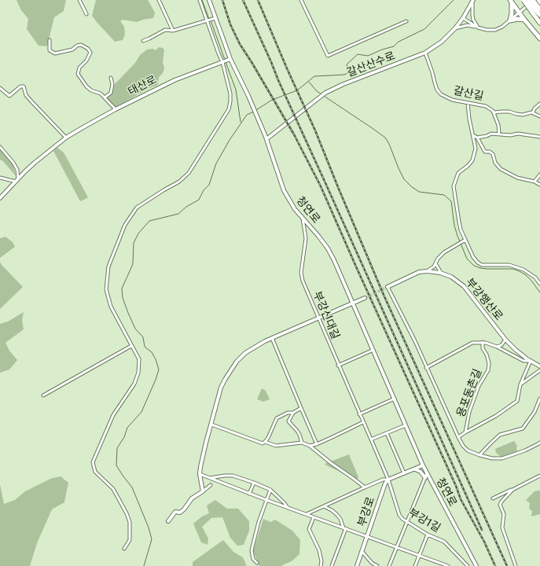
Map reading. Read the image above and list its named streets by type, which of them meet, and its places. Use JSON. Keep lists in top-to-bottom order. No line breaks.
{"streets":{"street":["갈산산수로","태산로","갈산길","청연로","부강행산로","부강신대길","용포동촌길","부강로","부강1길"]},"crossings":[["갈산산수로","갈산길"],["갈산산수로","청연로"],["태산로","청연로"],["청연로","부강신대길"],["부강행산로","용포동촌길"],["부강신대길","부강로"],["부강신대길","부강1길"],["부강로","부강1길"]]}
